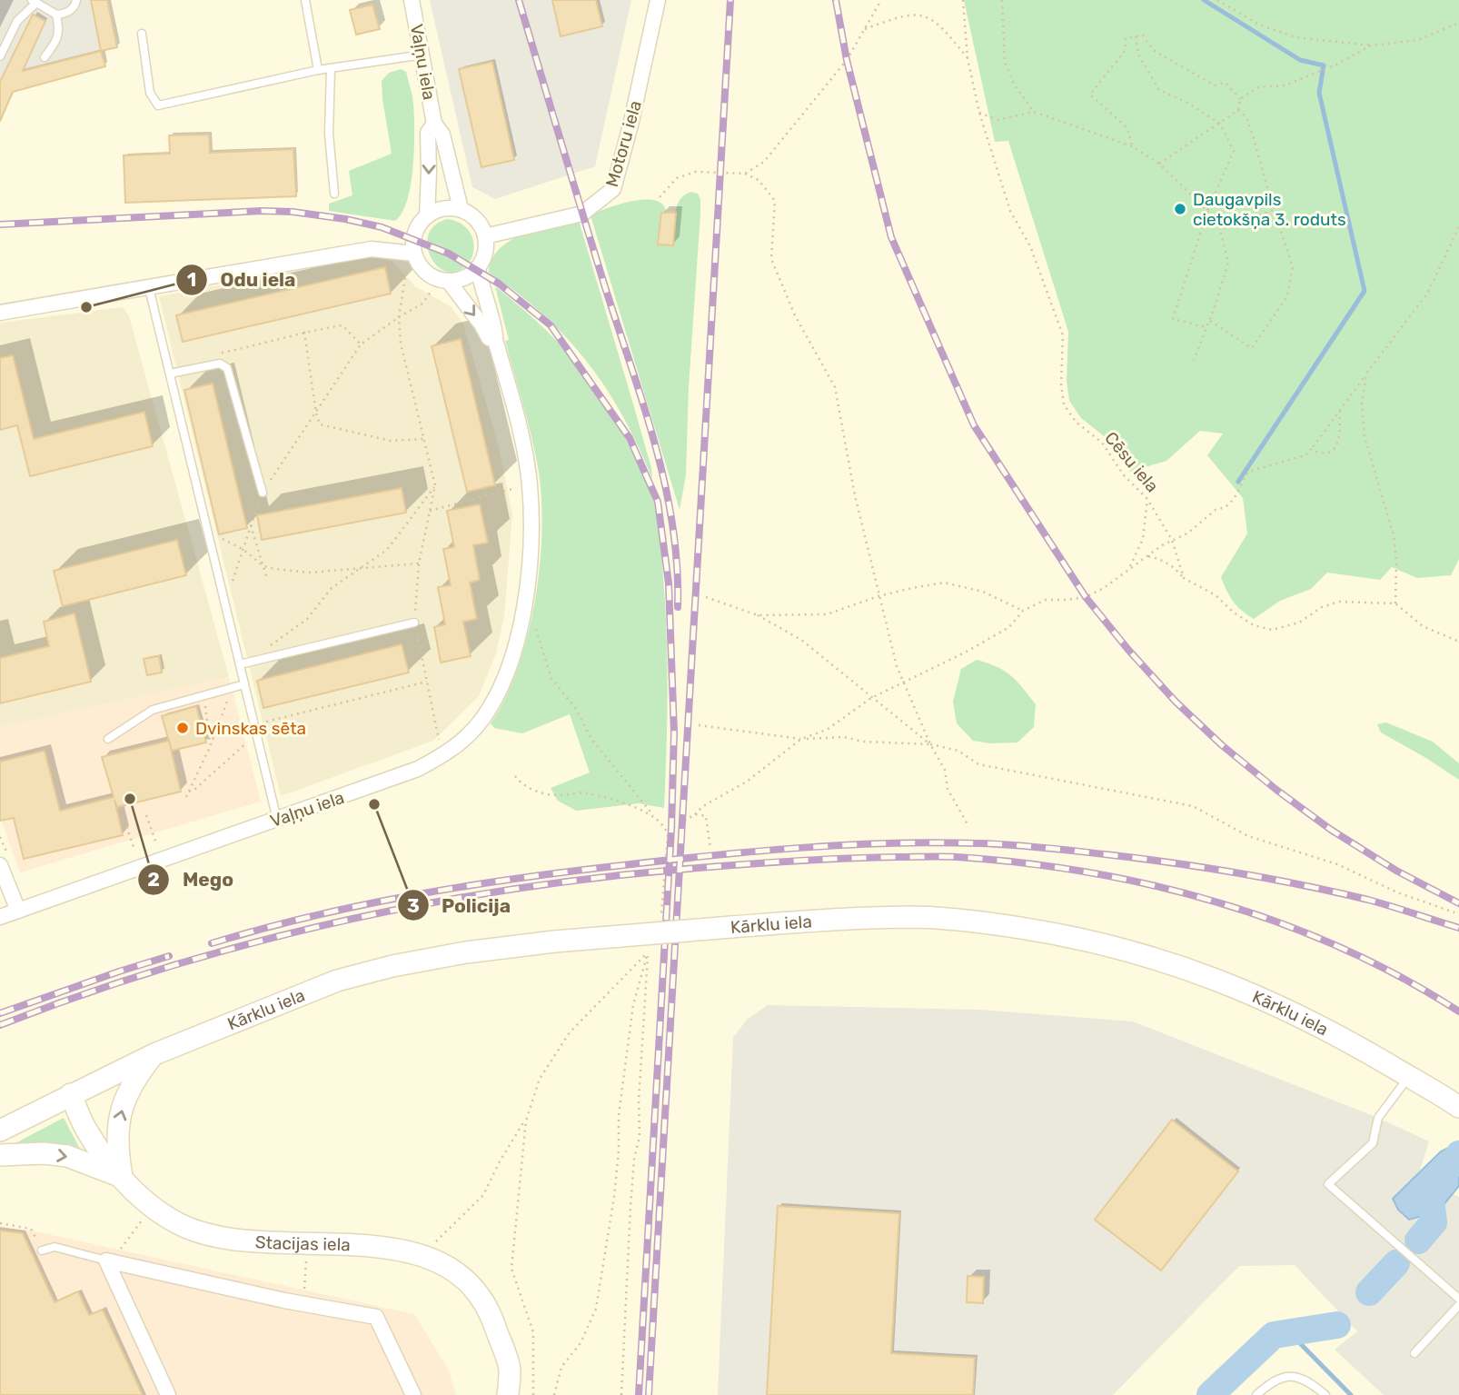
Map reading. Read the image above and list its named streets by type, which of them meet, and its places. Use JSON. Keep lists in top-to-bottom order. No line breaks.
{"streets":{"street":["Vaļņu iela","Motoru iela","Kārklu iela","Stacijas iela"],"path":["Cēsu iela"]},"crossings":[["Vaļņu iela","Motoru iela"],["Kārklu iela","Stacijas iela"]],"places":["Daugavpils cietokšņa 3. roduts","Odu iela","Dvinskas sēta","Mego","Policija"]}
